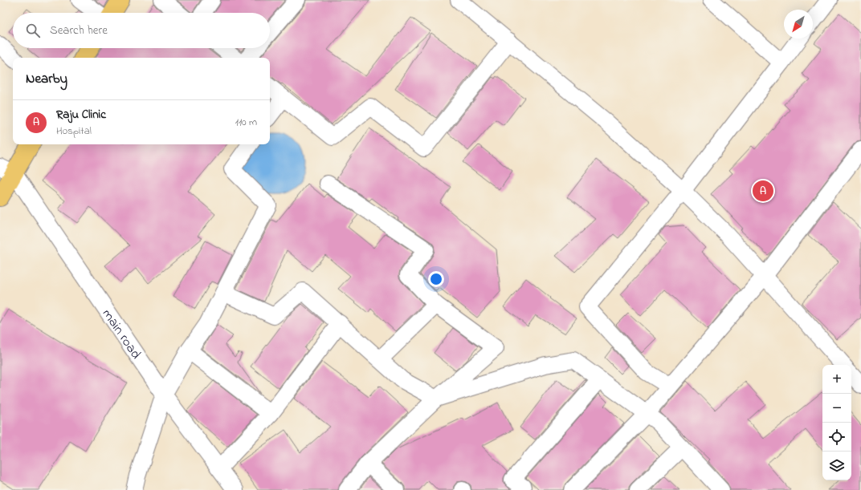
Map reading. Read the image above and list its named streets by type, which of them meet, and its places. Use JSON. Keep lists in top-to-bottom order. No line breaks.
{"streets":{"street":["main road"]},"north":"bottom left","page":{"search":"Search here","heading":"Nearby","list":[{"mark":"A","name":"Raju Clinic","note":"Hospital","value":"110 m"}],"pins":"A","map_buttons":["+","−"]}}
